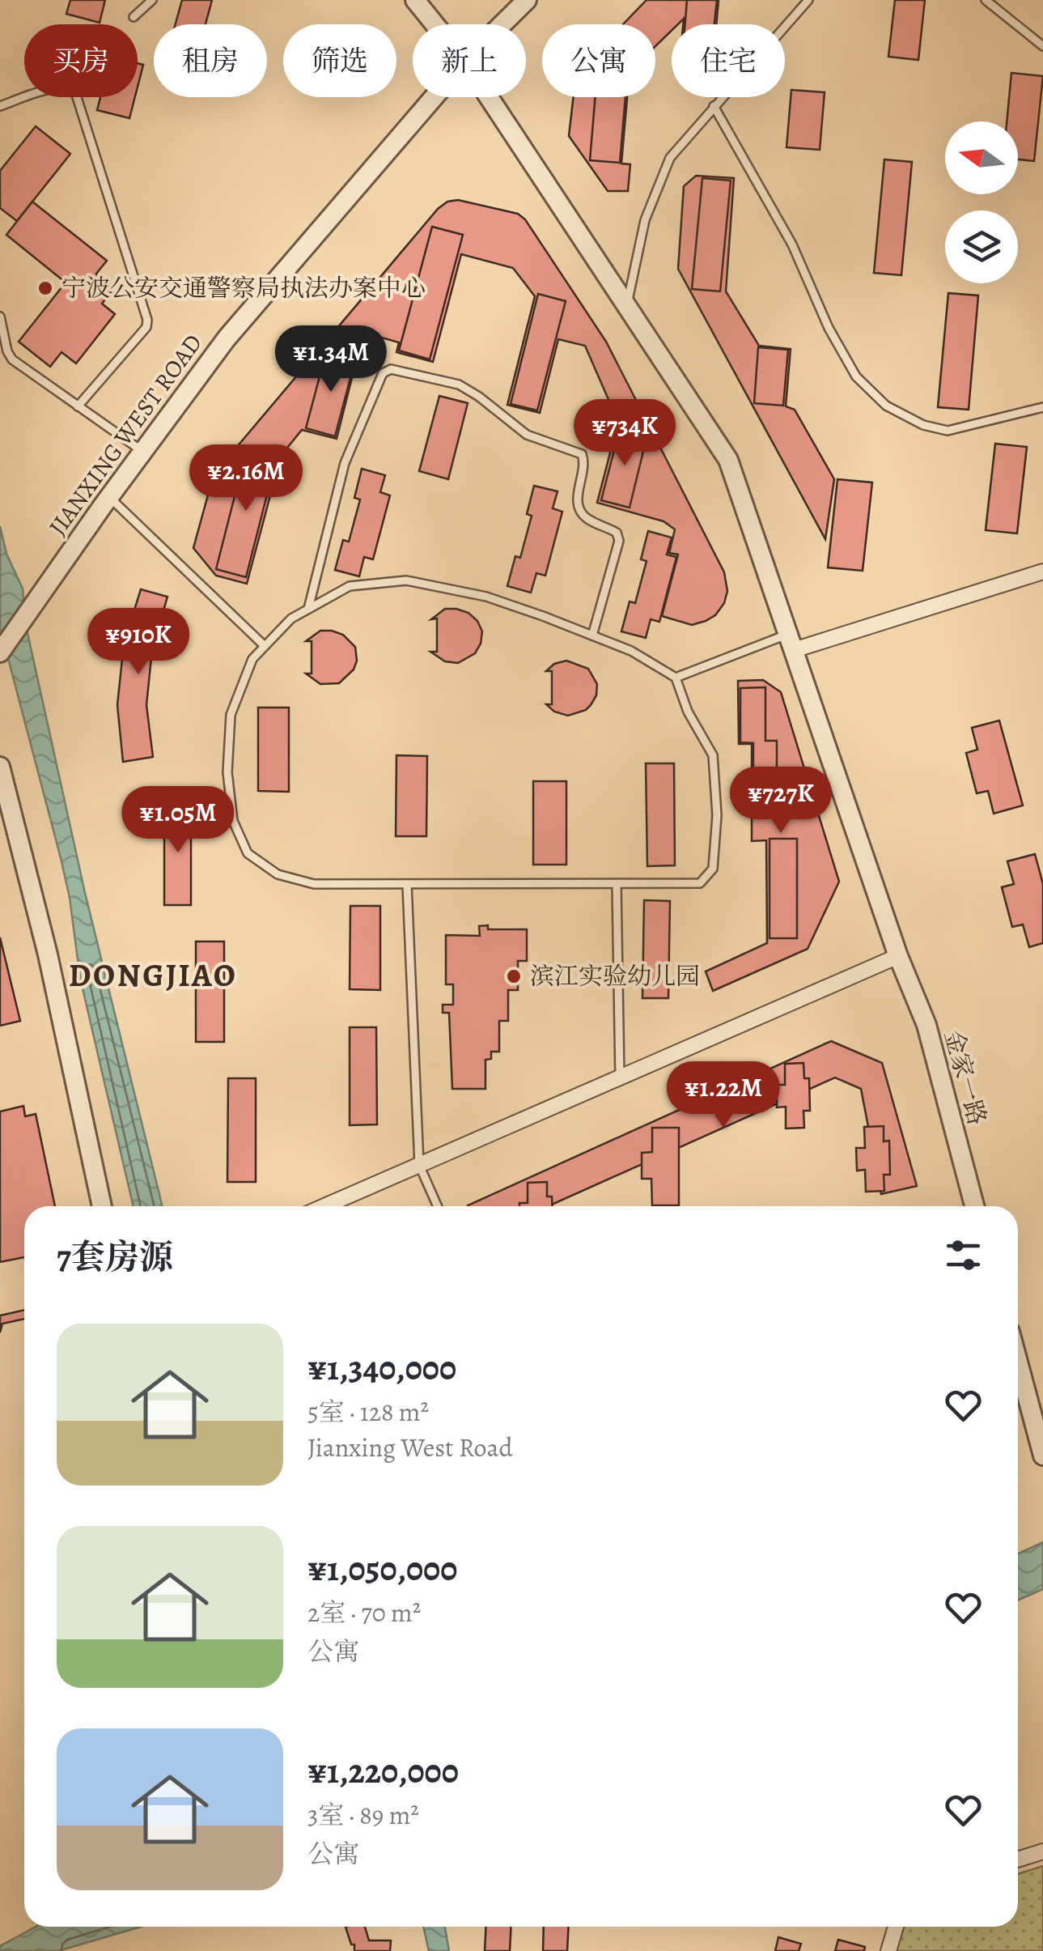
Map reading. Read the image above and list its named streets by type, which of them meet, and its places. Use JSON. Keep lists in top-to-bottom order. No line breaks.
{"streets":{"street":["JIANXING WEST ROAD","金家一路"]},"districts":["DONGJIAO"],"places":["宁波公安交通警察局执法办案中心","滨江实验幼儿园"],"north":"left","page":{"chip":["买房","租房","筛选","新上","公寓","住宅"],"price":["¥1.34M","¥734K","¥2.16M","¥910K","¥727K","¥1.05M","¥1.22M"],"heading":"7套房源","list":[{"name":"¥1,340,000","note":"5室 · 128 m² · Jianxing West Road"},{"name":"¥1,050,000","note":"2室 · 70 m² · 公寓"},{"name":"¥1,220,000","note":"3室 · 89 m² · 公寓"}]}}
